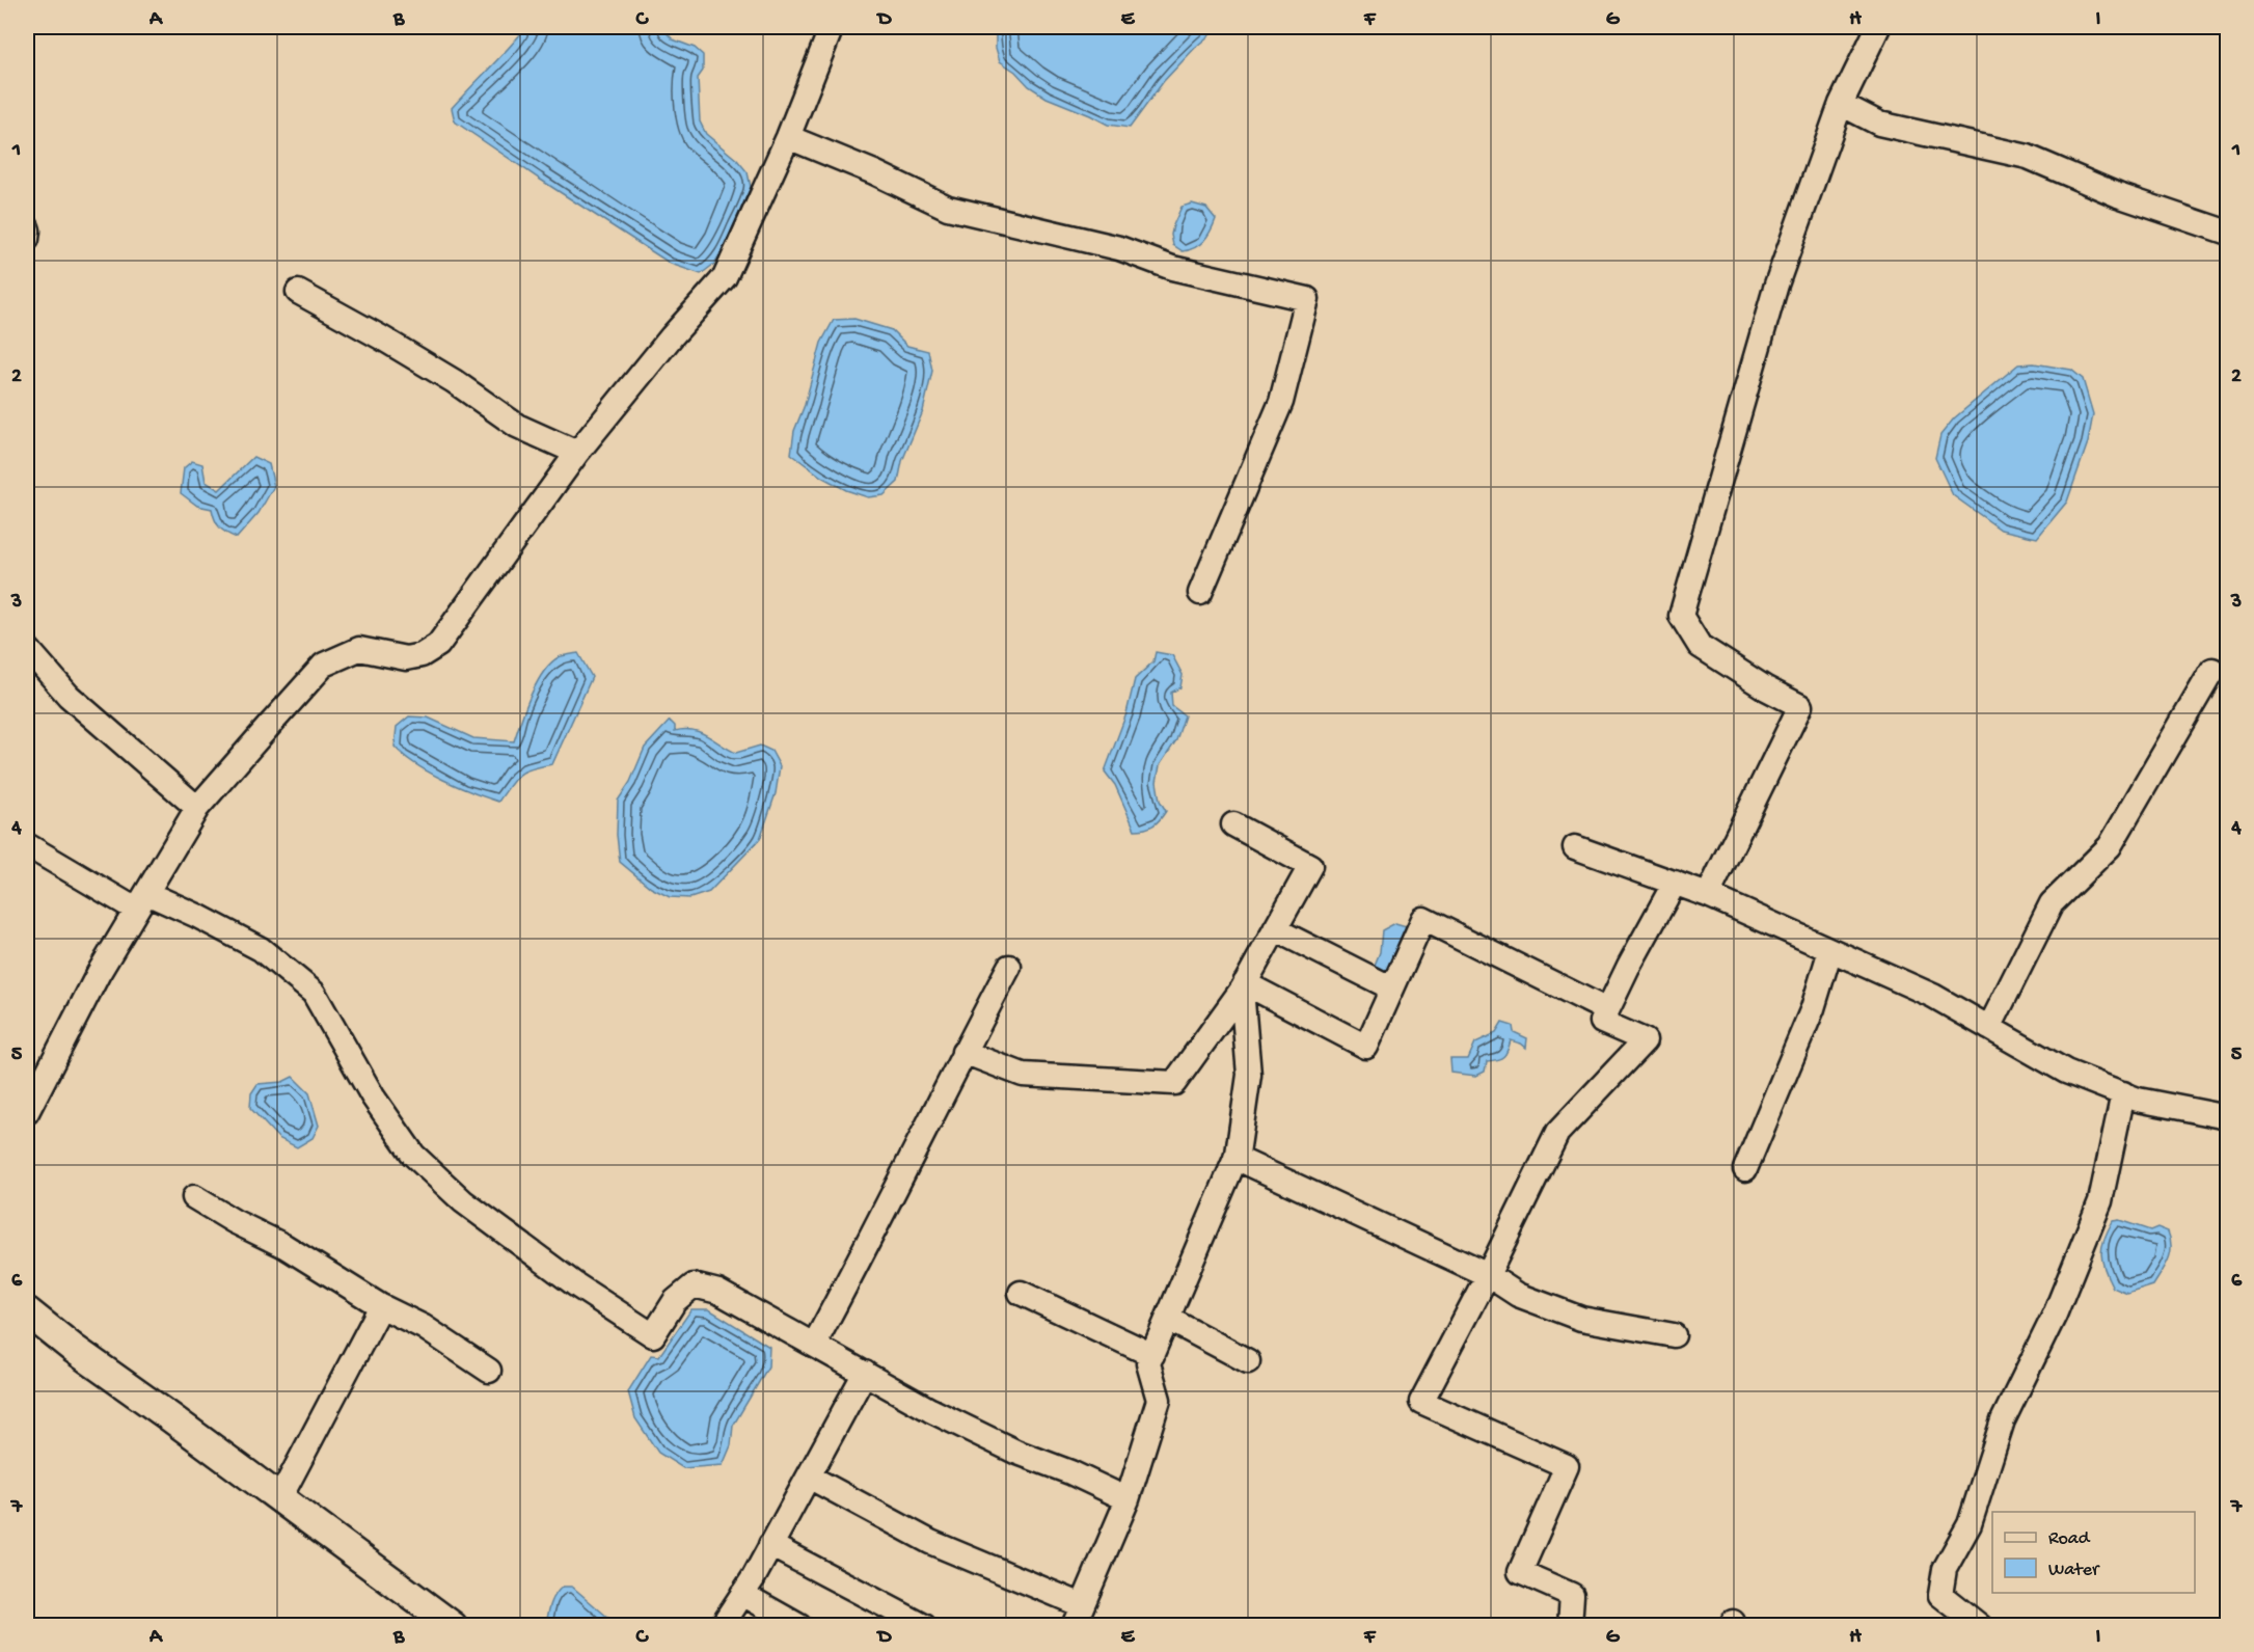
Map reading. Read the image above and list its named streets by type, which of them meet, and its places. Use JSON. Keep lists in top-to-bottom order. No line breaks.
{"legend":["Road","Water"],"grid":{"columns":["A","B","C","D","E","F","G","H","I"],"rows":["1","2","3","4","5","6","7"]}}
